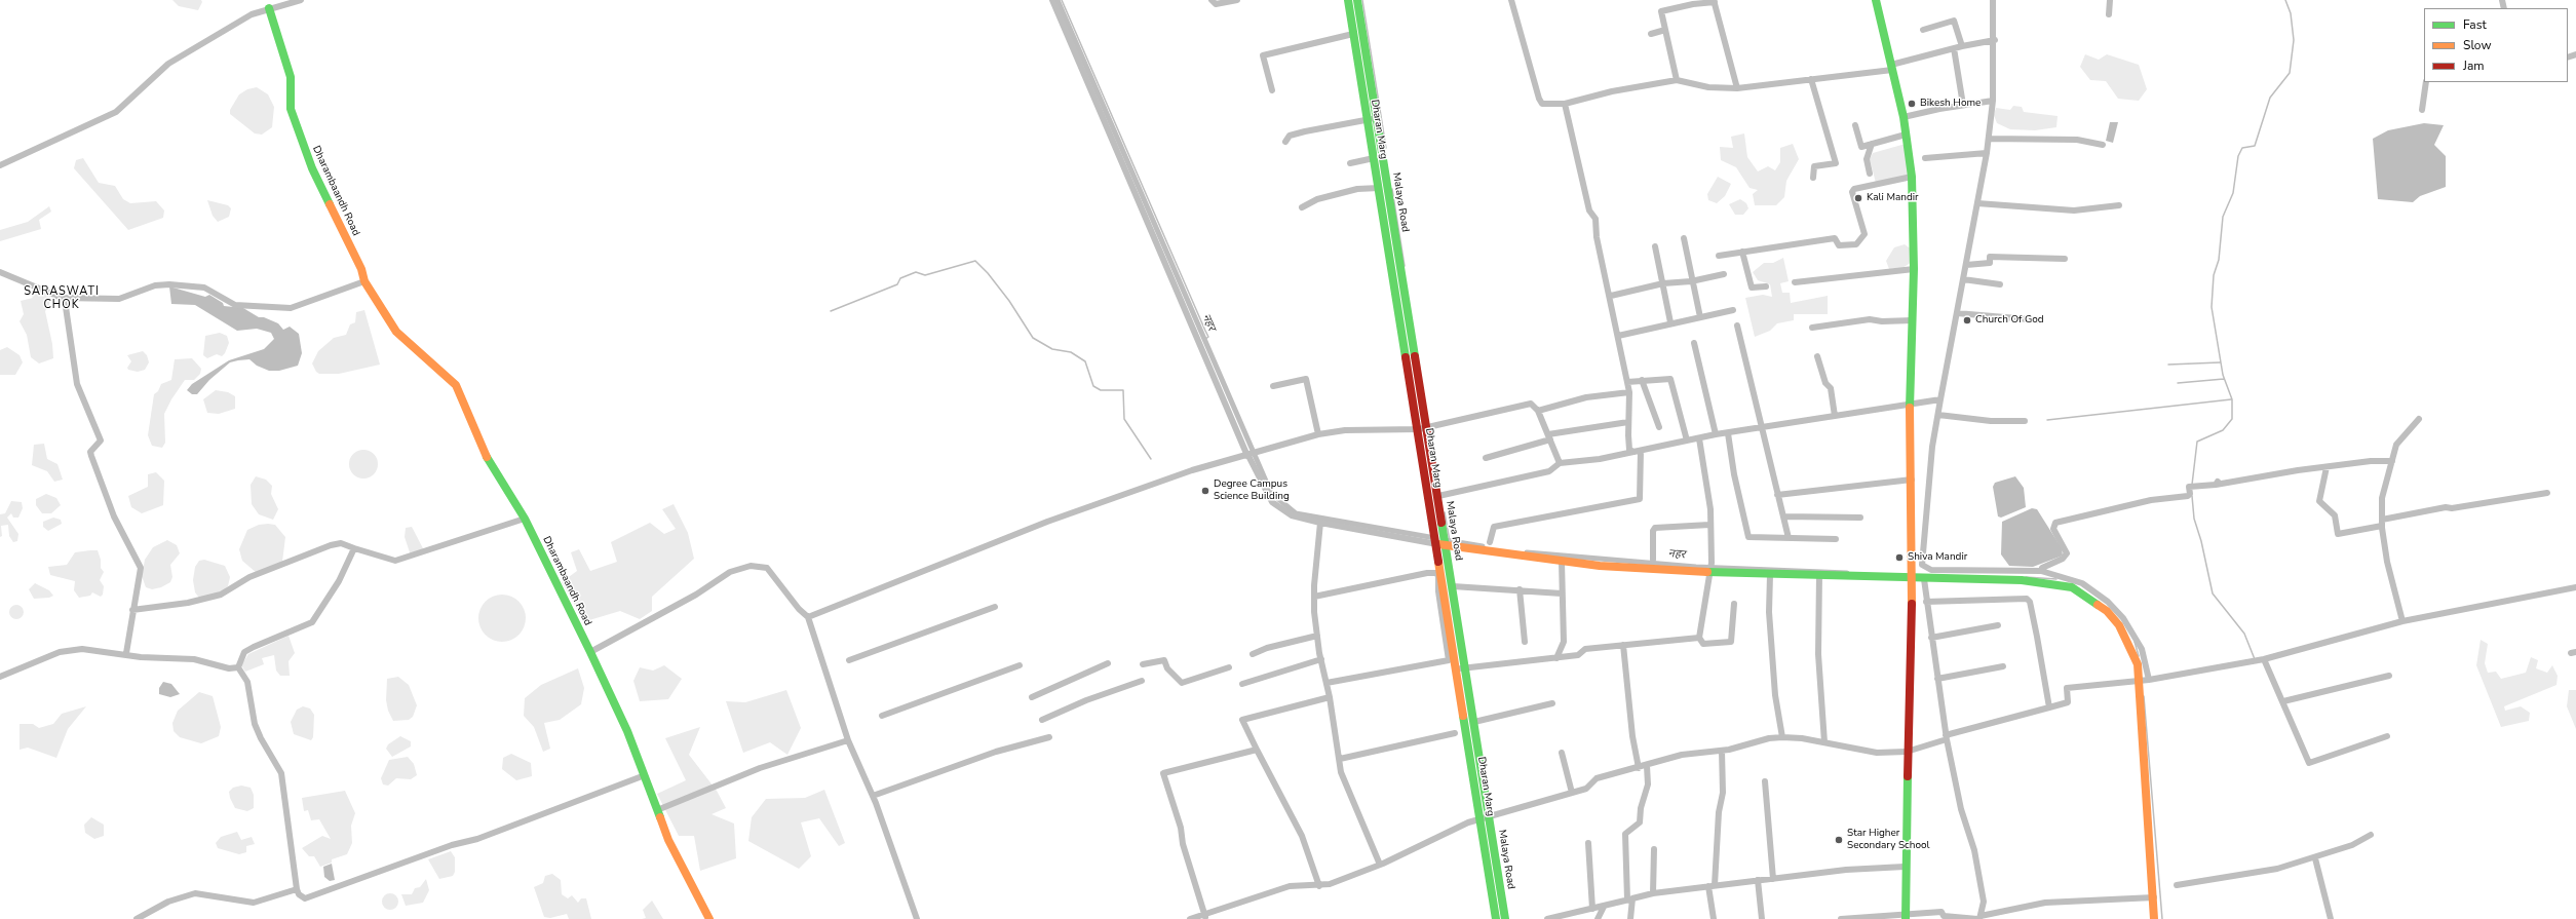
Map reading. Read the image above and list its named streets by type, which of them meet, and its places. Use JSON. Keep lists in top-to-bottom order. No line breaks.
{"streets":{"main road":["Dharan Marg","Dharambaandh Road","Malaya Road"]},"crossings":[["Dharan Marg","Malaya Road"]],"districts":["SARASWATI CHOK"],"water":["नहर"],"places":["Bikesh Home","Kali Mandir","Church Of God","Degree Campus Science Building","Shiva Mandir","Star Higher Secondary School"],"legend":["Fast","Slow","Jam"]}
